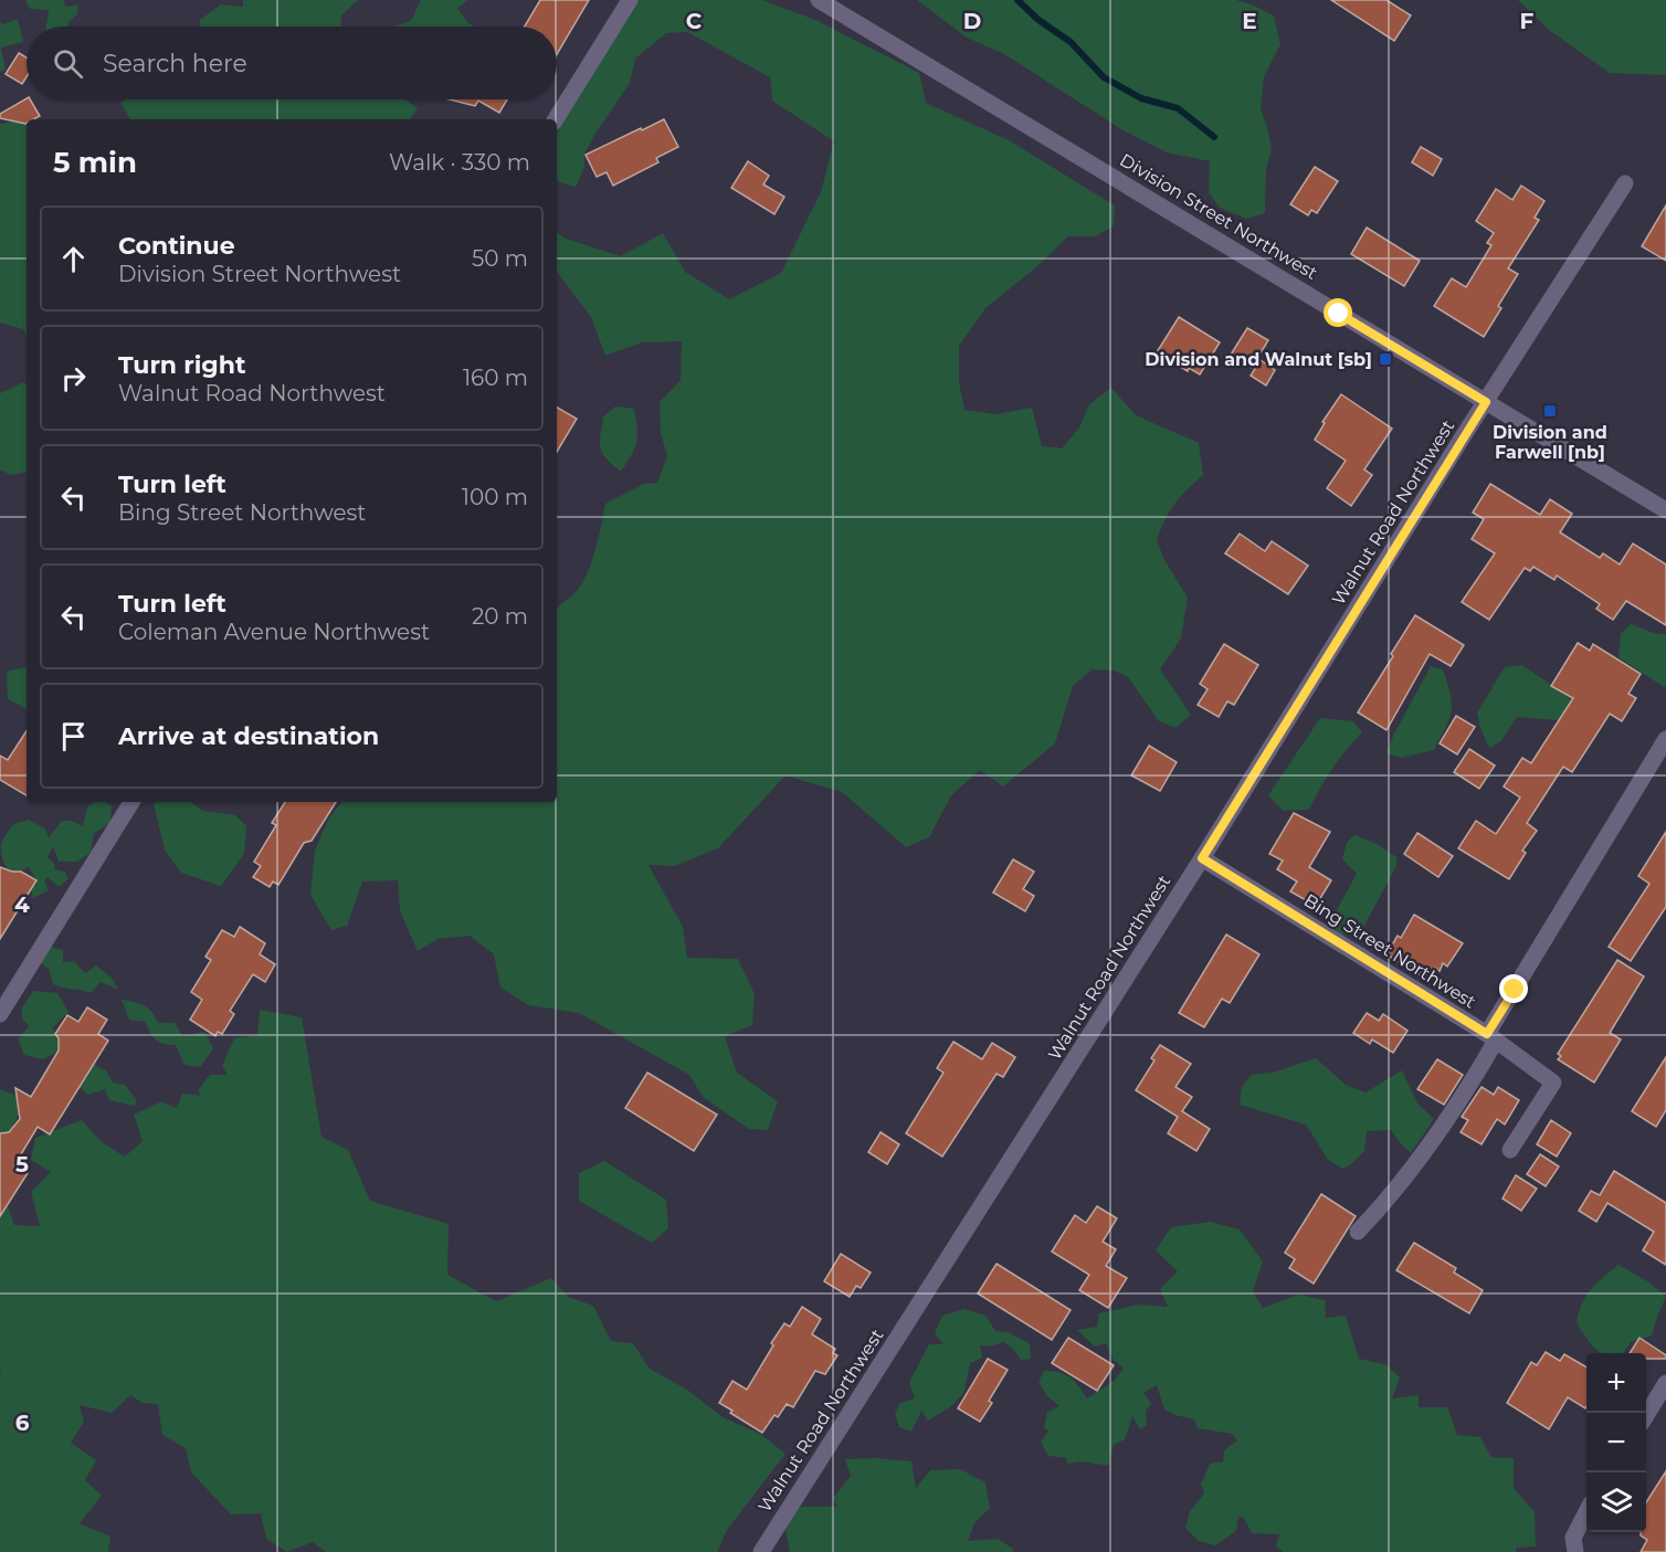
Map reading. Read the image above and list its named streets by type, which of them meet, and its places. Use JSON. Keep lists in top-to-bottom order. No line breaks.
{"streets":{"street":["Division Street Northwest","Walnut Road Northwest","Bing Street Northwest"]},"crossings":[["Division Street Northwest","Walnut Road Northwest"],["Walnut Road Northwest","Bing Street Northwest"]],"places":{"transit":["Division and Walnut [sb]","Division and Farwell [nb]"]},"page":{"search":"Search here","heading":["5 min","Walk · 330 m"],"list":[["Continue","Division Street Northwest","50 m"],["Turn right","Walnut Road Northwest","160 m"],["Turn left","Bing Street Northwest","100 m"],["Turn left","Coleman Avenue Northwest","20 m"],"Arrive at destination"],"map_buttons":["+","−"]},"grid":{"columns":["C","D","E","F"],"rows":["4","5","6"]}}
